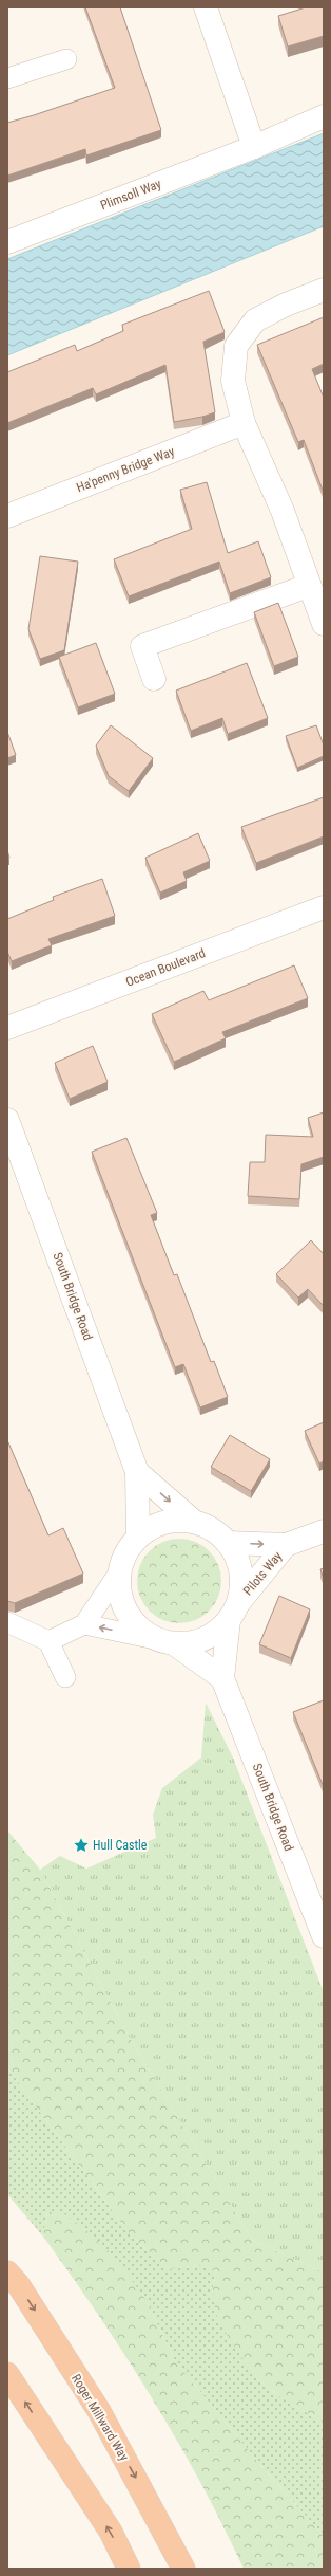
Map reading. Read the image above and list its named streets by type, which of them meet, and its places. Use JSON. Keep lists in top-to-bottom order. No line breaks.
{"streets":{"highway":["Roger Millward Way"],"street":["Plimsoll Way","Ha'penny Bridge Way","Ocean Boulevard","South Bridge Road","Pilots Way"]},"crossings":[["South Bridge Road","Pilots Way"]],"places":{"place":["Hull Castle"]}}
